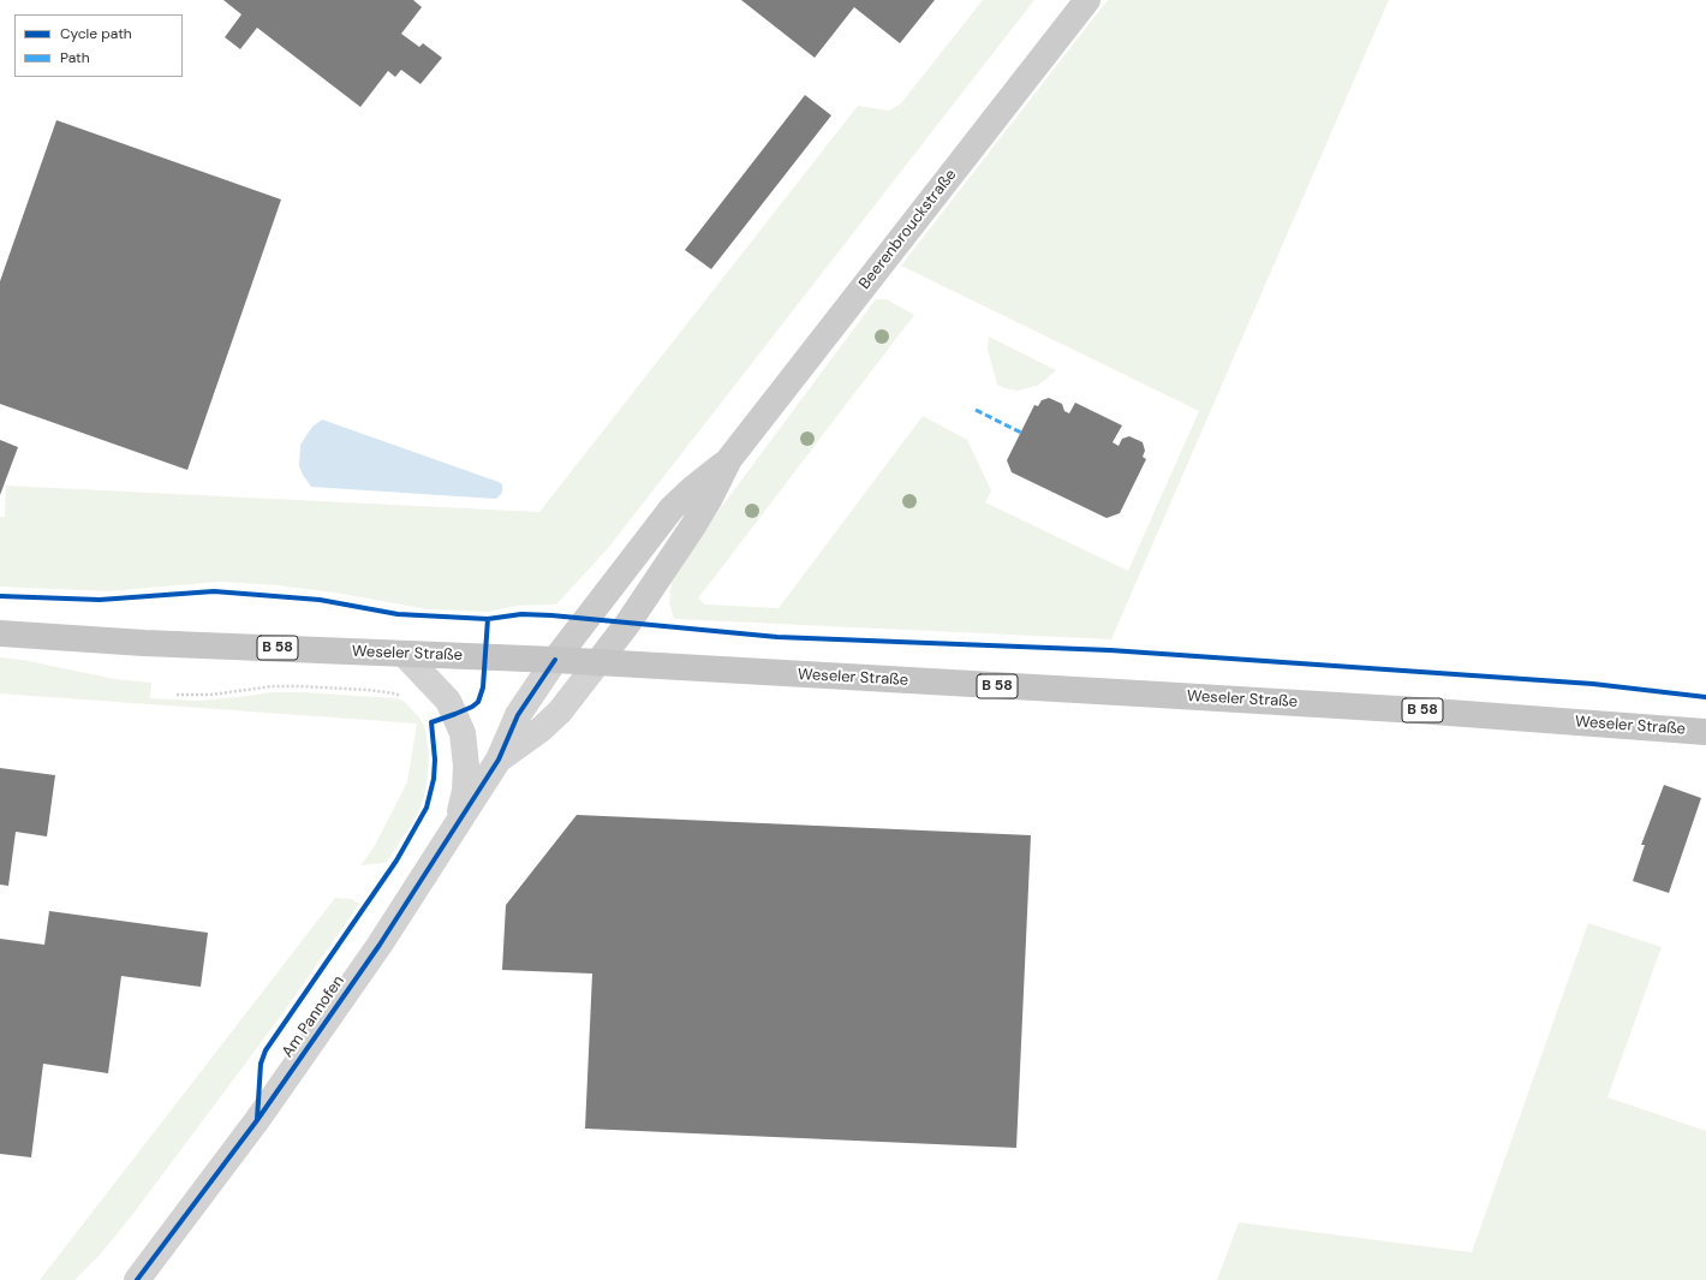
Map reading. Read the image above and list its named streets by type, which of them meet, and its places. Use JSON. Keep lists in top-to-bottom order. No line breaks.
{"streets":{"main road":["Beerenbrouckstraße","B 58","Weseler Straße"],"street":["Am Pannofen"]},"crossings":[["Beerenbrouckstraße","Weseler Straße"]],"legend":["Cycle path","Path"]}
